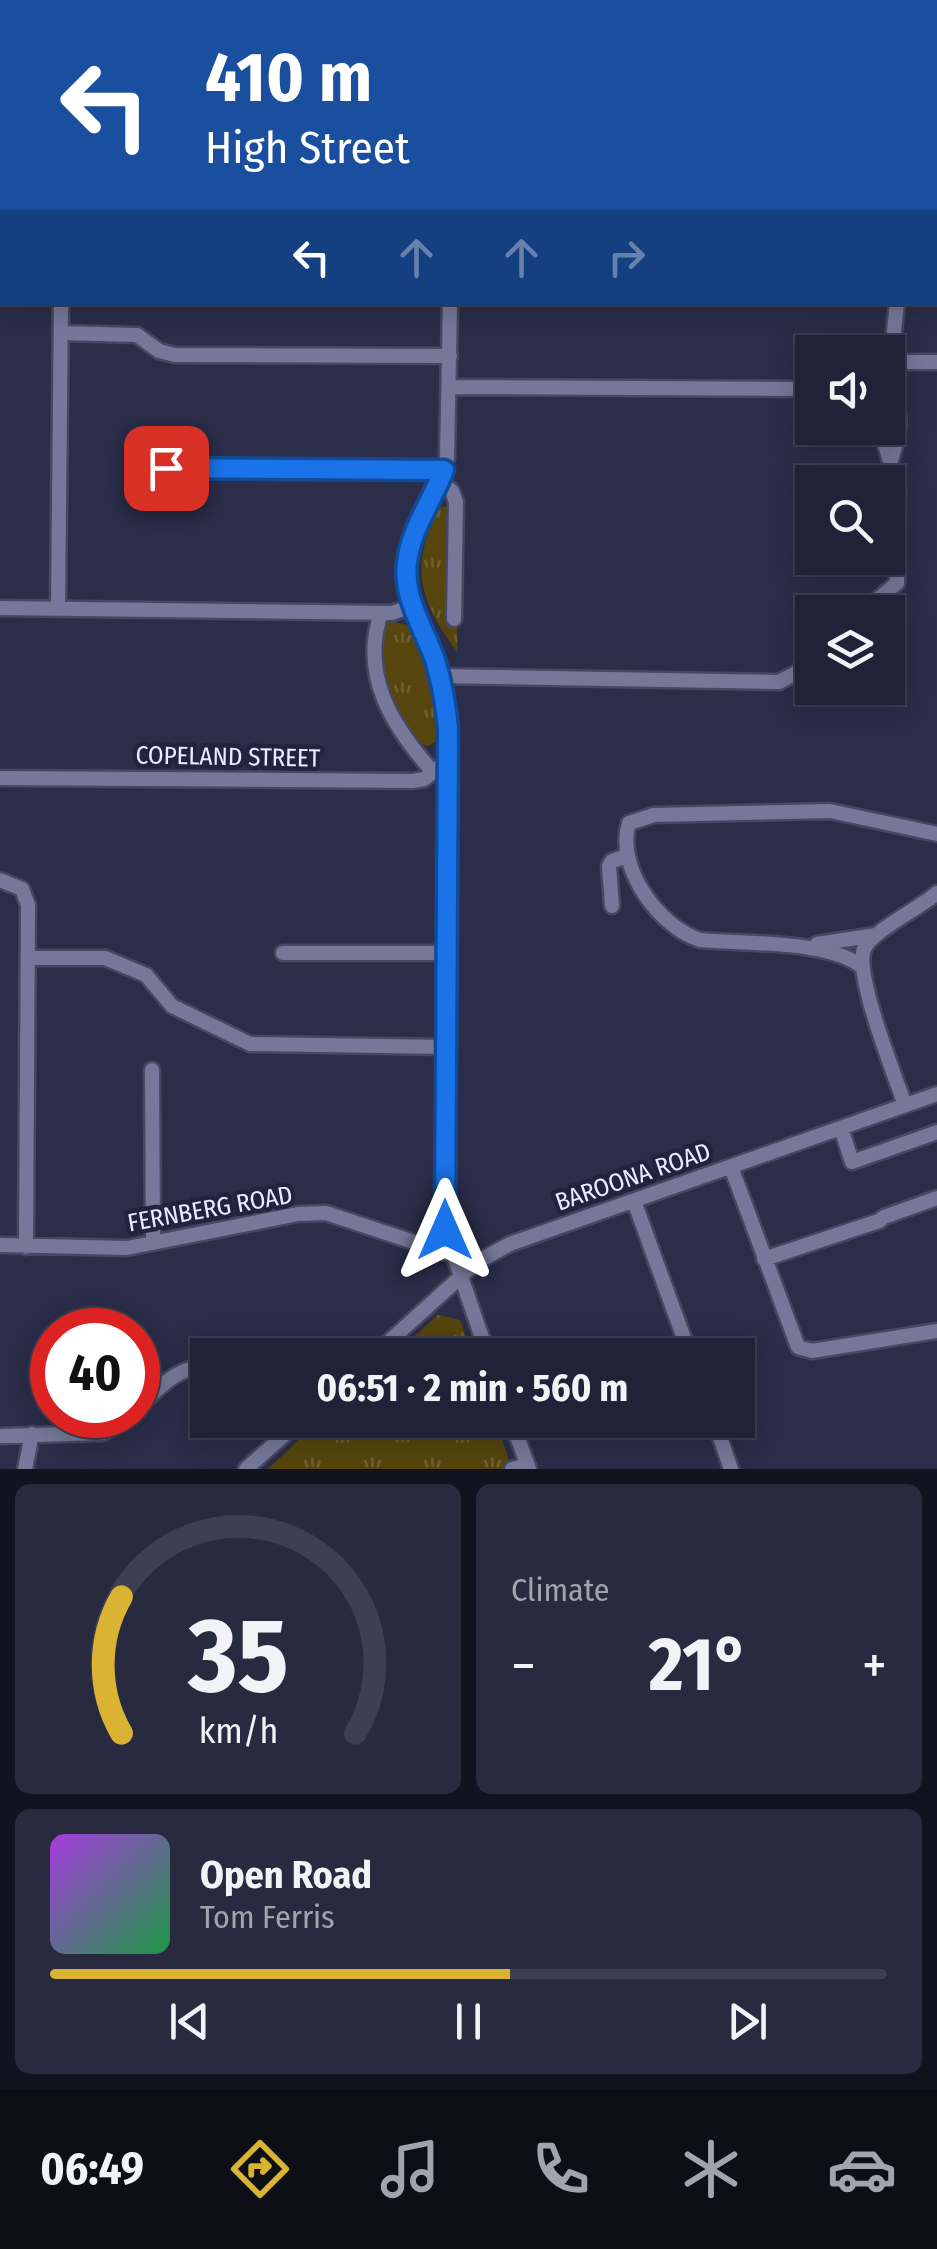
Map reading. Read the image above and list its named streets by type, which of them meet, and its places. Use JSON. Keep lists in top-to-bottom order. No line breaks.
{"streets":{"street":["COPELAND STREET","BAROONA ROAD","FERNBERG ROAD"]},"crossings":[["BAROONA ROAD","FERNBERG ROAD"]],"page":{"turn":["410 m","High Street"],"limit":"40","trip":"06:51 · 2 min · 560 m","tile":"Climate","heat":["−","21°","+"],"song":["Open Road","Tom Ferris"],"tabs":"06:49","gauge":["35","km/h"]}}
